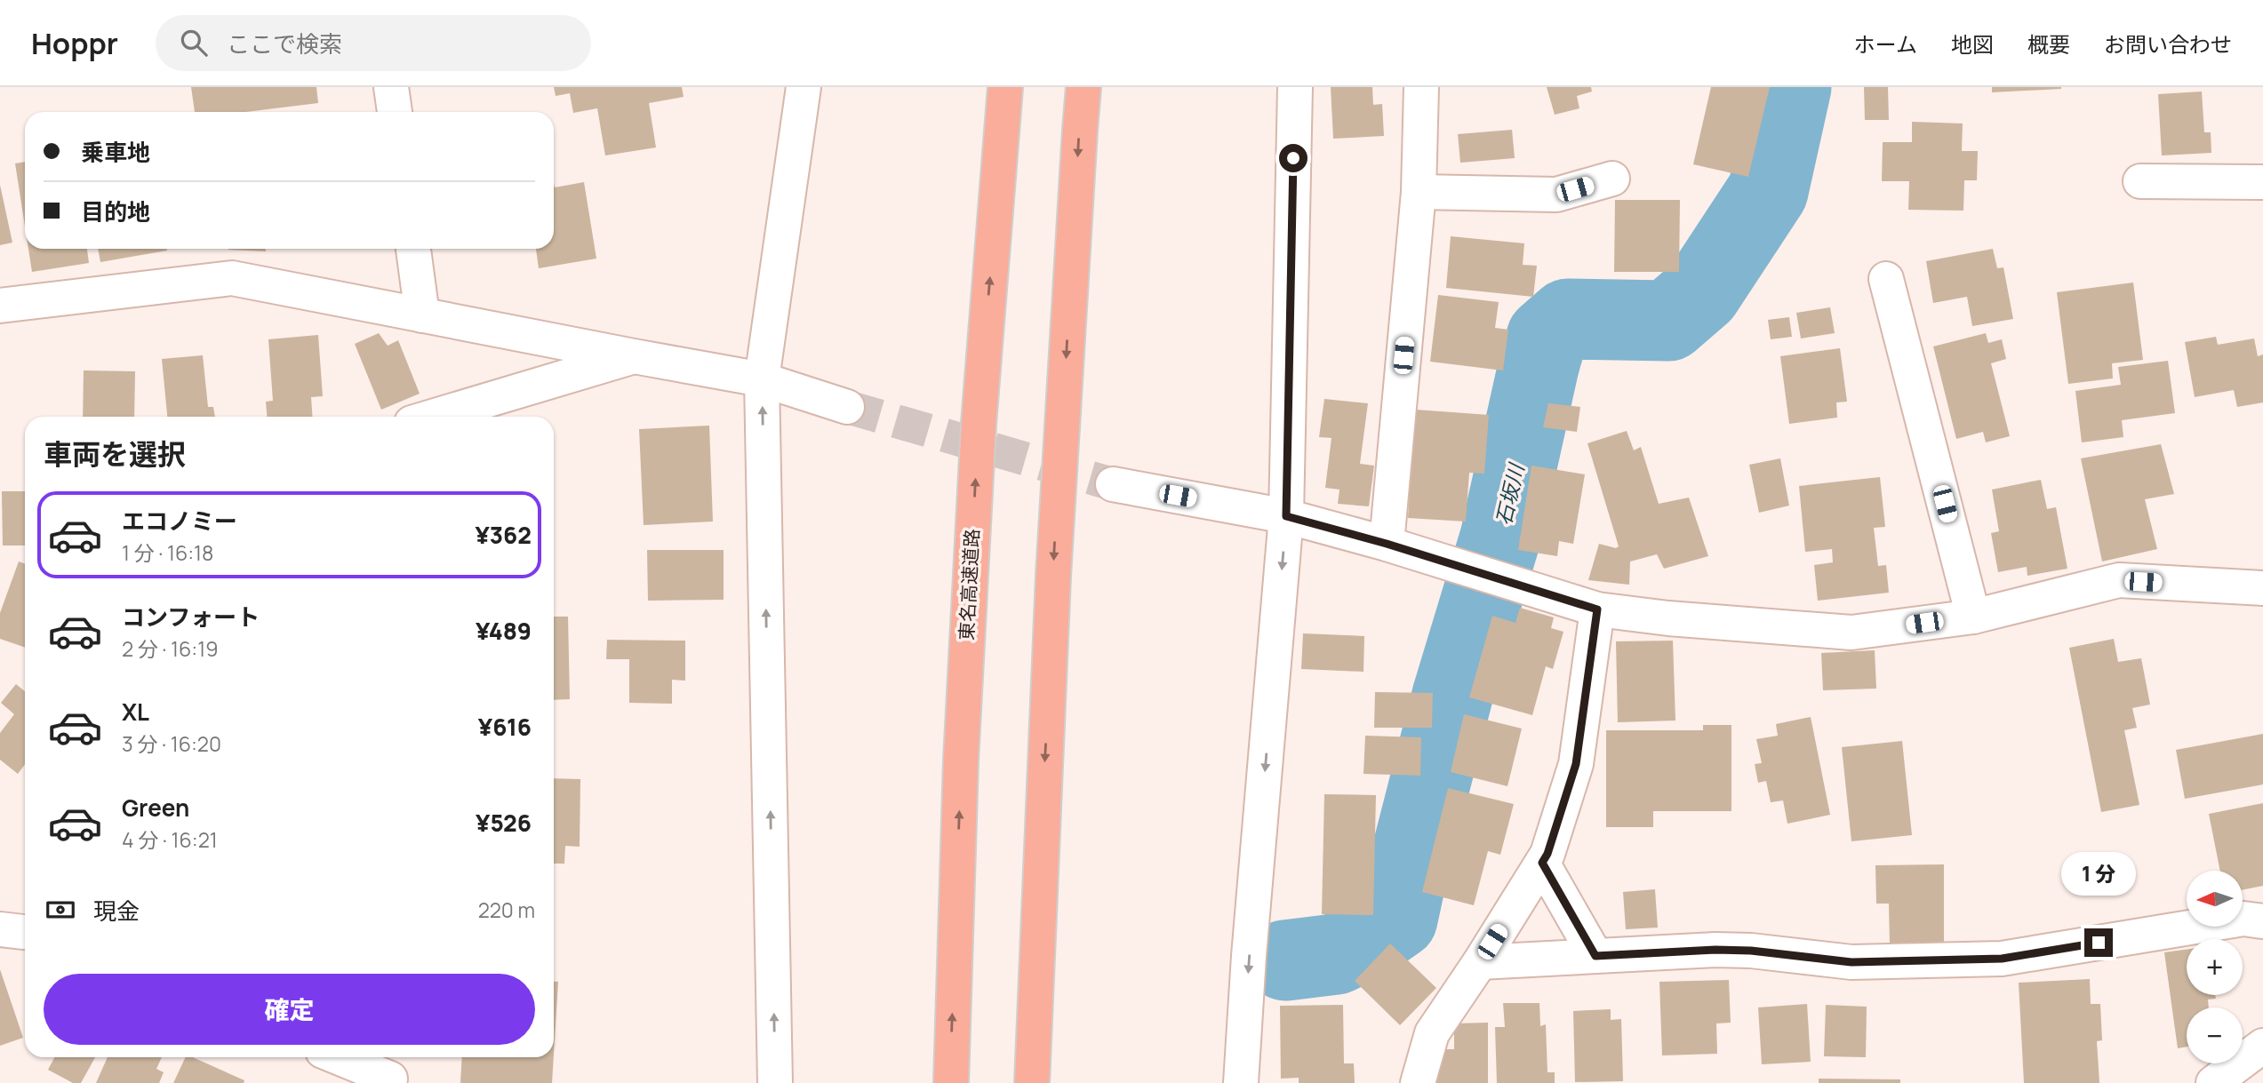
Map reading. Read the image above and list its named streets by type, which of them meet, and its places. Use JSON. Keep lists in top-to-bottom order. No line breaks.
{"streets":{"highway":["東名高速道路"]},"water":["石坂川"],"north":"left","page":{"header":"Hoppr","search":"ここで検索","nav":["ホーム","地図","概要","お問い合わせ"],"banner":["乗車地","目的地"],"heading":"車両を選択","list":[{"name":"エコノミー","note":"1 分 · 16:18","value":"¥362"},{"name":"コンフォート","note":"2 分 · 16:19","value":"¥489"},{"name":"XL","note":"3 分 · 16:20","value":"¥616"},{"name":"Green","note":"4 分 · 16:21","value":"¥526"}],"bubble":"1 分","map_buttons":["+","−"],"pay":["現金","220 m"],"buttons":"確定"}}
